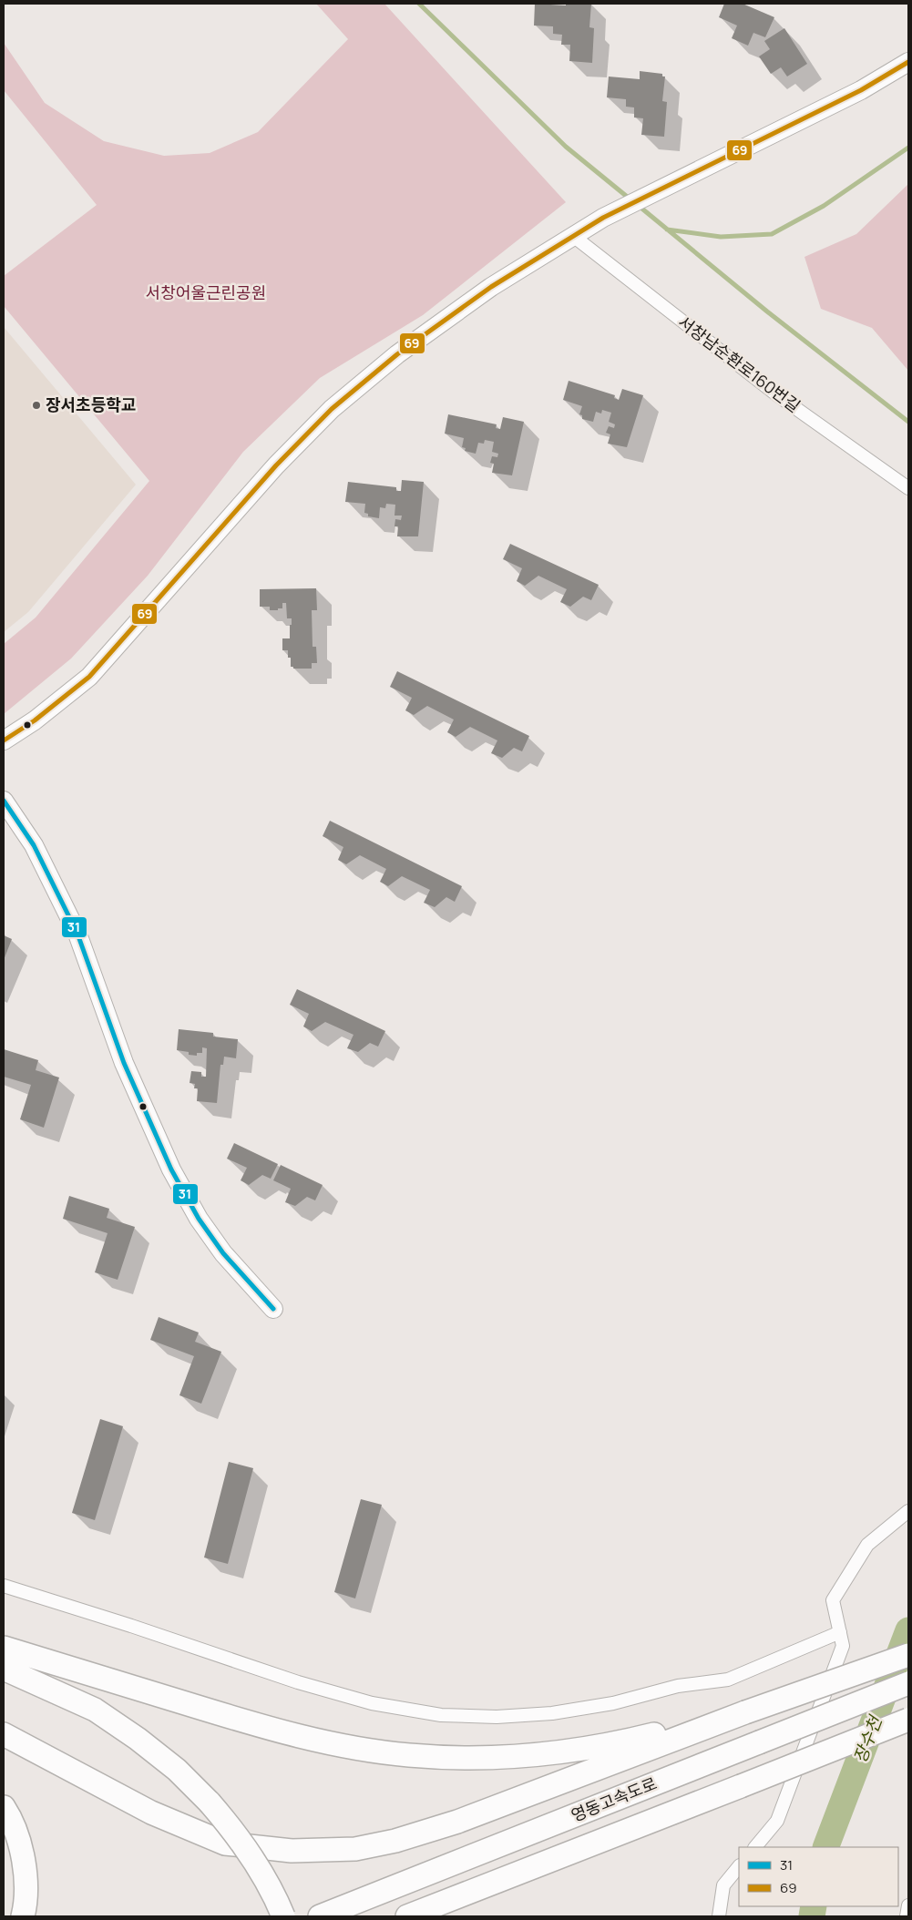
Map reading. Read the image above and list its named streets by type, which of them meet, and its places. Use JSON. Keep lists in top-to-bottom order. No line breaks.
{"streets":{"highway":["영동고속도로"],"street":["서창남순환로160번길"]},"water":["장수천"],"parks":["서창어울근린공원"],"places":["장서초등학교"],"lines":["transit line 69","transit line 31"],"legend":["31","69"]}
